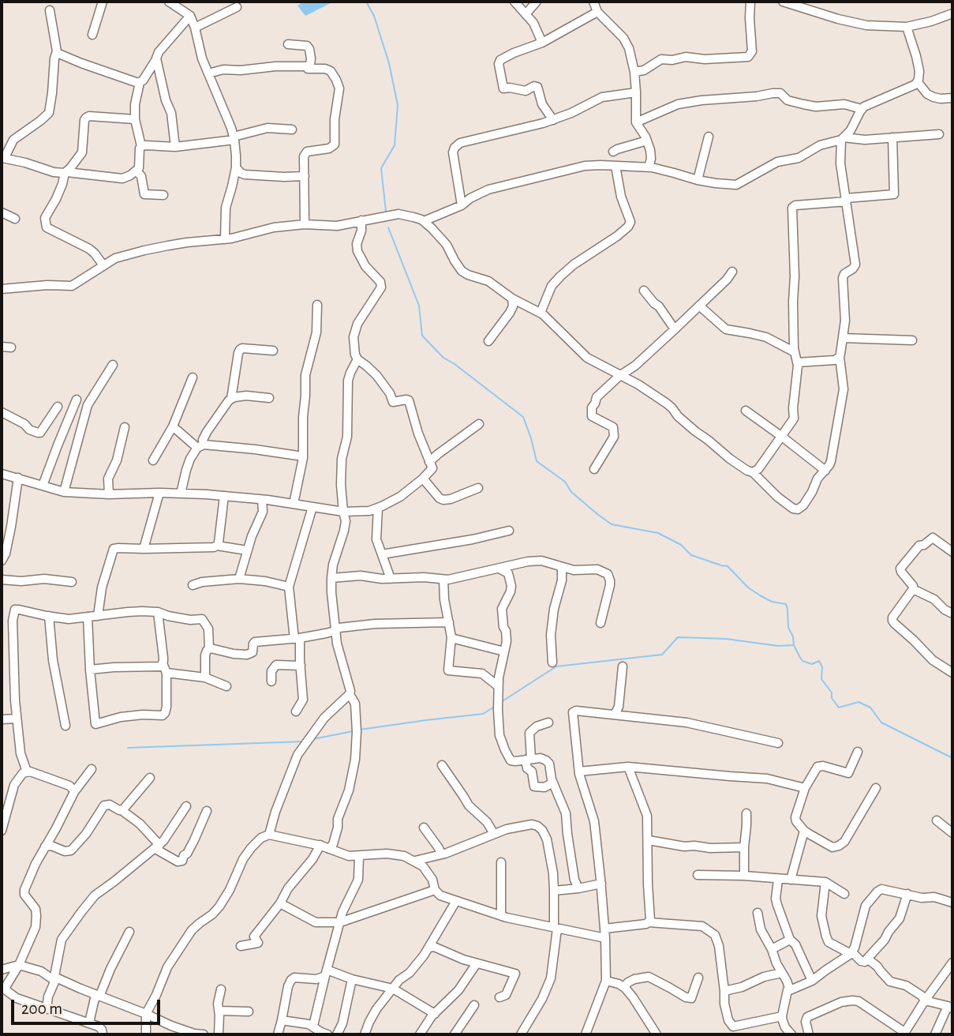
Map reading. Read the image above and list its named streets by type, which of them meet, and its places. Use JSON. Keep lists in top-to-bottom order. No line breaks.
{"scale_bar":"200 m"}
